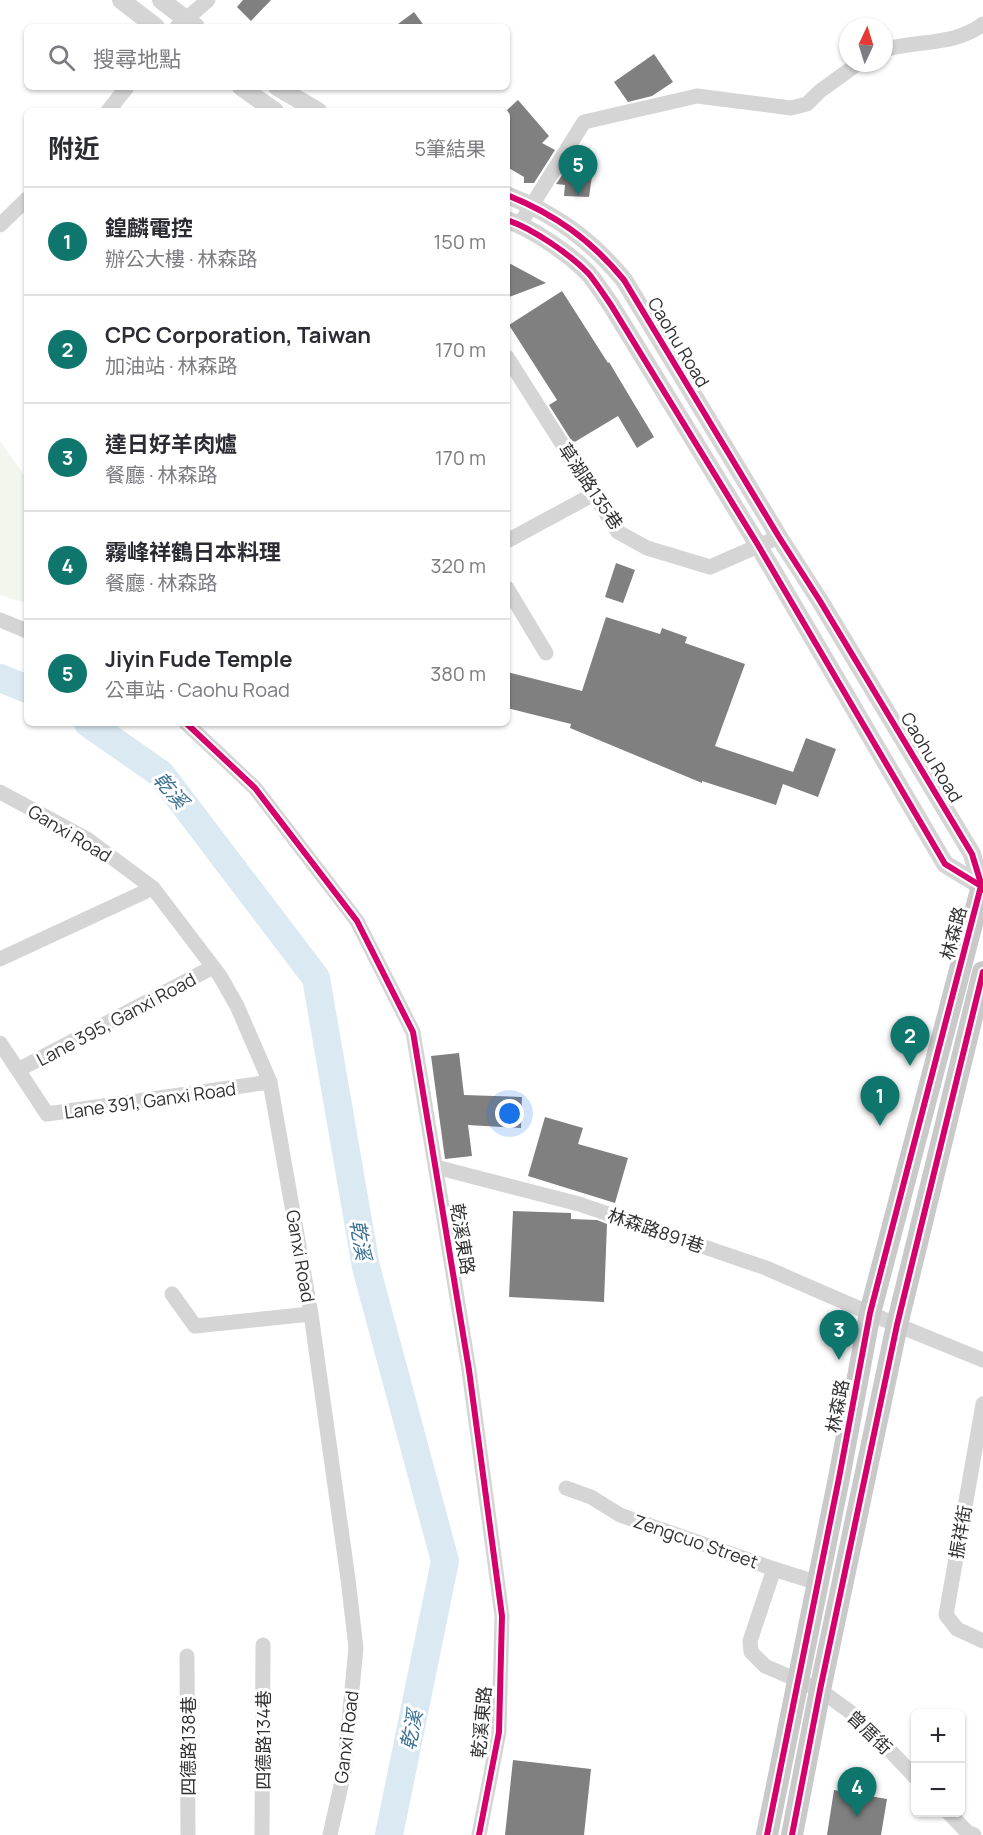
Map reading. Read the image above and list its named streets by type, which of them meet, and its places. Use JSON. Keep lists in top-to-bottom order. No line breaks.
{"streets":{"main road":["林森路"],"street":["Caohu Road","草湖路135巷","Ganxi Road","Lane 395, Ganxi Road","Lane 391, Ganxi Road","林森路891巷","乾溪東路","振祥街","Zengcuo Street","曾厝街","四德路134巷","四德路138巷"]},"crossings":[["Caohu Road","草湖路135巷"],["Caohu Road","林森路"],["Ganxi Road","Lane 395, Ganxi Road"],["Ganxi Road","Lane 391, Ganxi Road"],["林森路","林森路891巷"],["林森路","Zengcuo Street"],["Lane 395, Ganxi Road","Lane 391, Ganxi Road"],["林森路891巷","乾溪東路"],["Zengcuo Street","曾厝街"]],"water":["乾溪"],"north":"top","page":{"search":"搜尋地點","heading":["附近","5筆結果"],"pins":["5","2","1","3","4"],"list":[{"mark":"1","name":"鍠麟電控","note":"辦公大樓 · 林森路","value":"150 m"},{"mark":"2","name":"CPC Corporation, Taiwan","note":"加油站 · 林森路","value":"170 m"},{"mark":"3","name":"達日好羊肉爐","note":"餐廳 · 林森路","value":"170 m"},{"mark":"4","name":"霧峰祥鶴日本料理","note":"餐廳 · 林森路","value":"320 m"},{"mark":"5","name":"Jiyin Fude Temple","note":"公車站 · Caohu Road","value":"380 m"}],"map_buttons":["+","−"]}}
